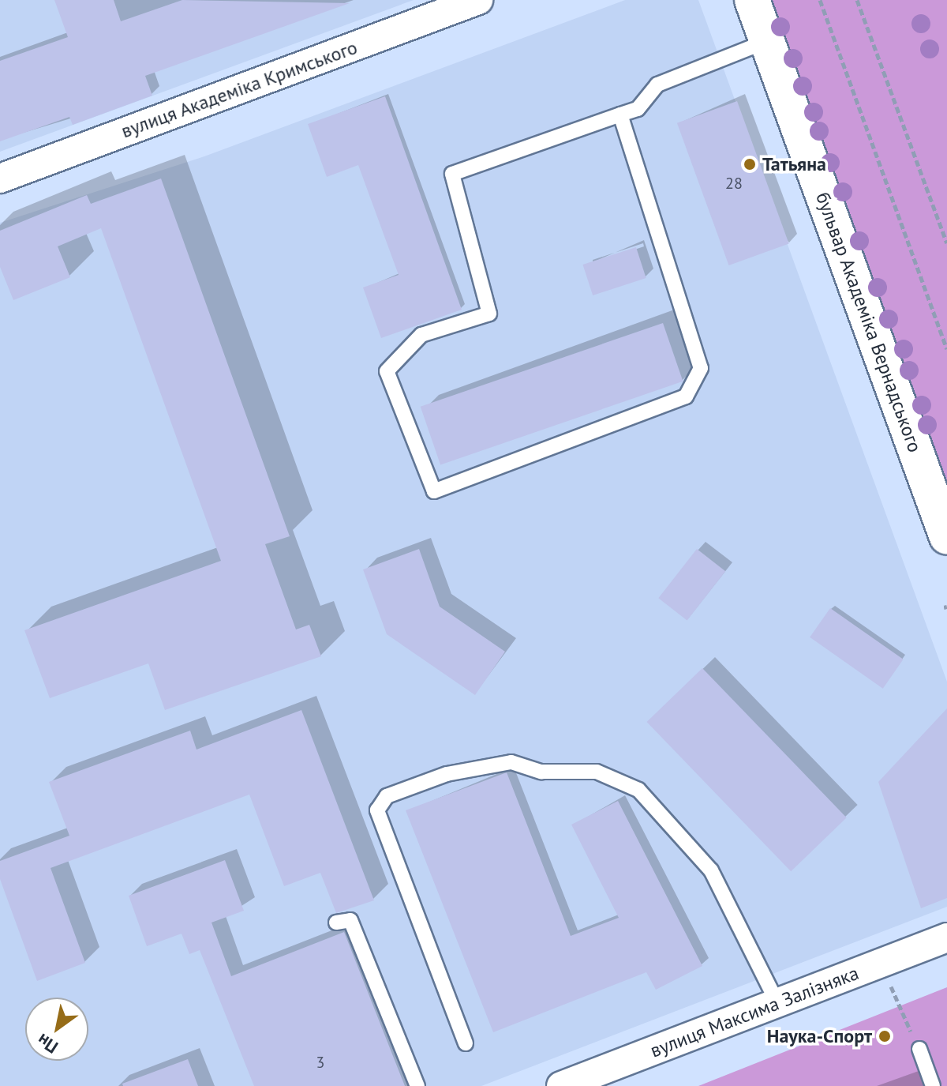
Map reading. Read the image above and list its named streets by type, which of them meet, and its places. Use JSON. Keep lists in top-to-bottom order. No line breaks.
{"streets":{"main road":["бульвар Академіка Вернадського"],"street":["вулиця Академіка Кримського","вулиця Максима Залізняка"]},"places":["Татьяна","Наука-Спорт"],"house_numbers":["28","3"],"north":"bottom left"}
